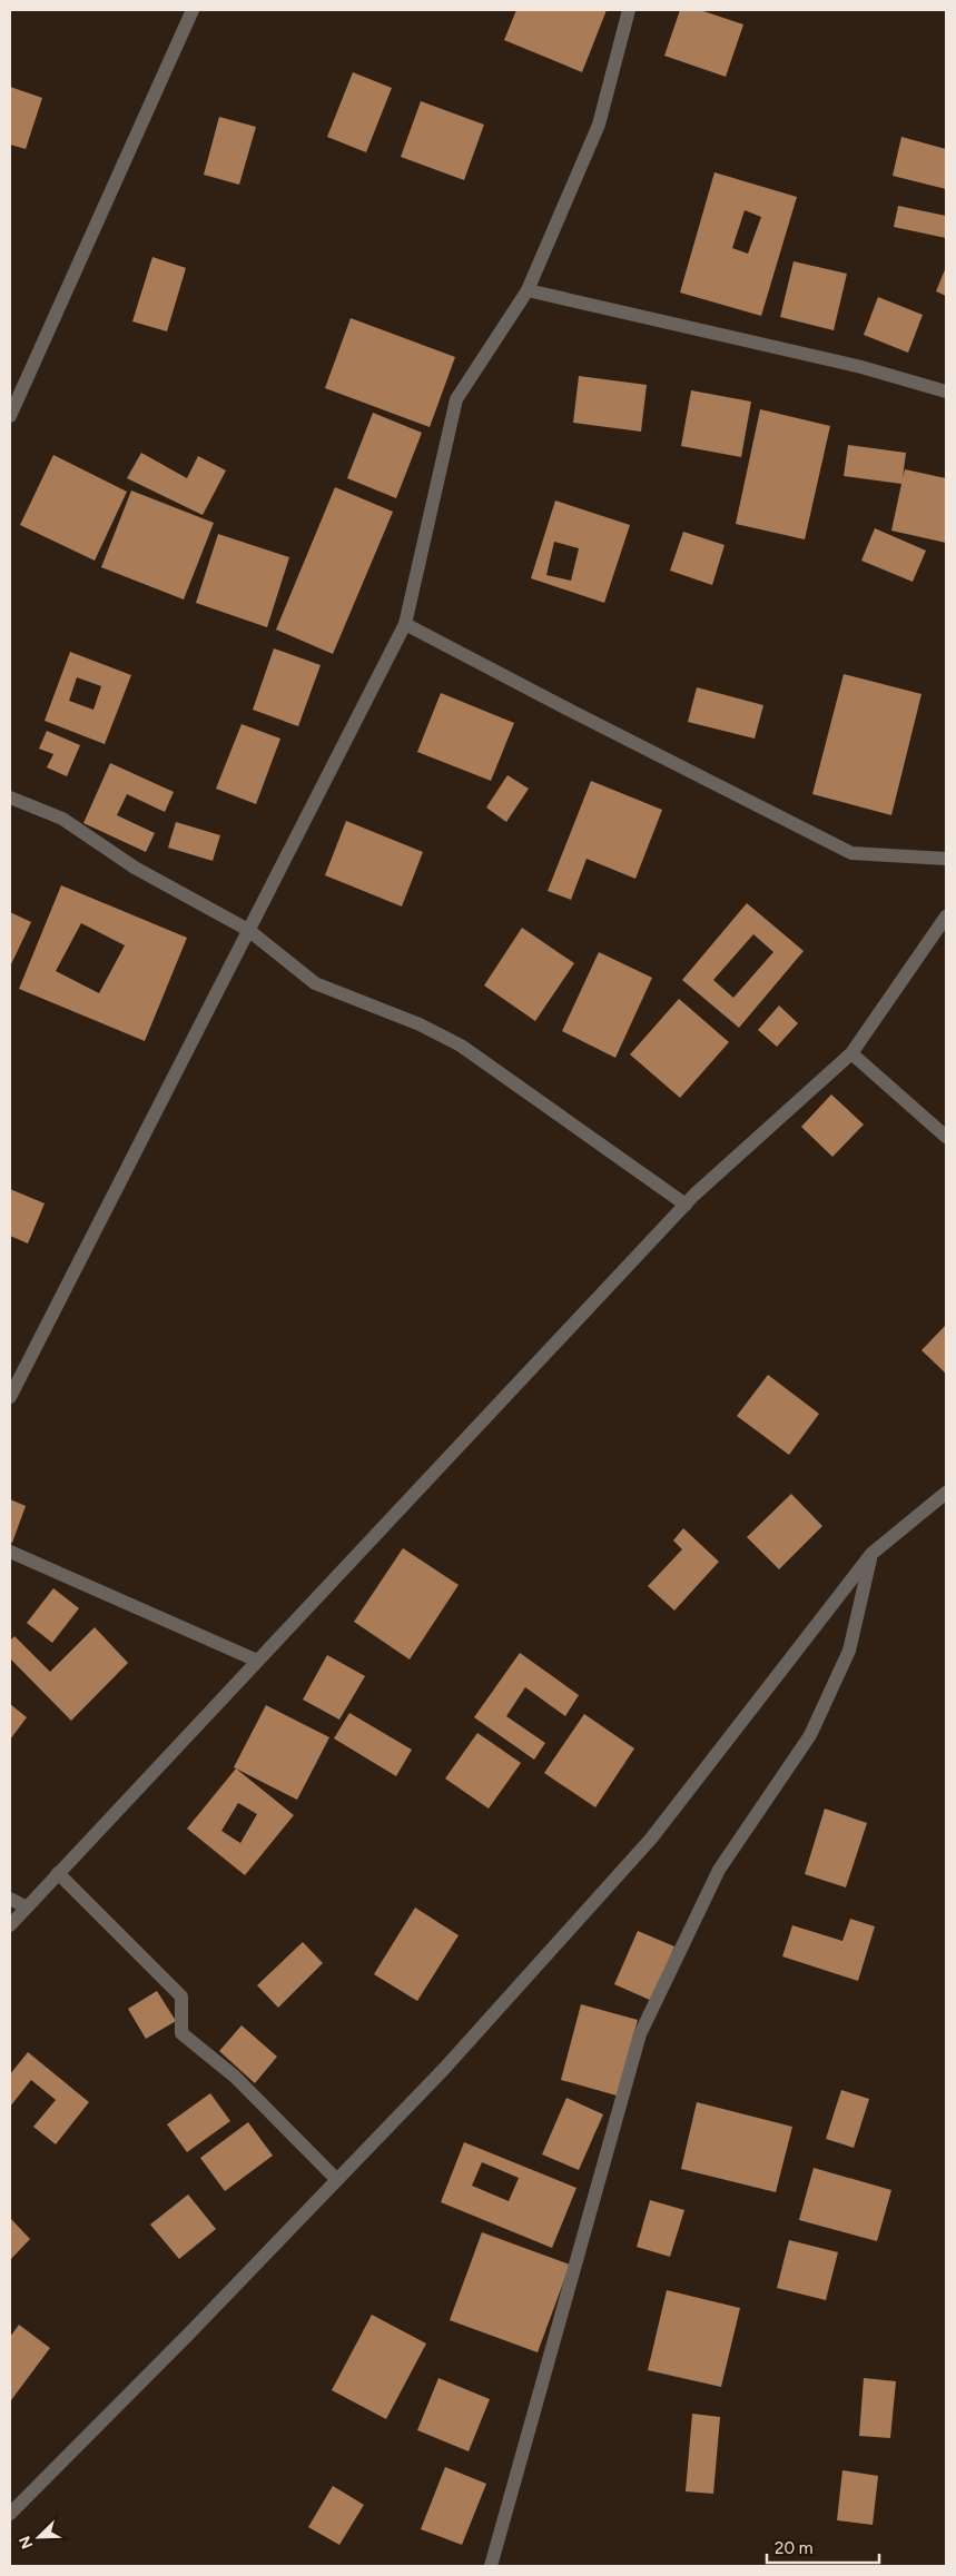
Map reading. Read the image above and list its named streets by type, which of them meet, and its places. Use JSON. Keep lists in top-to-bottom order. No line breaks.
{"scale_bar":"20 m","north":"bottom left"}
